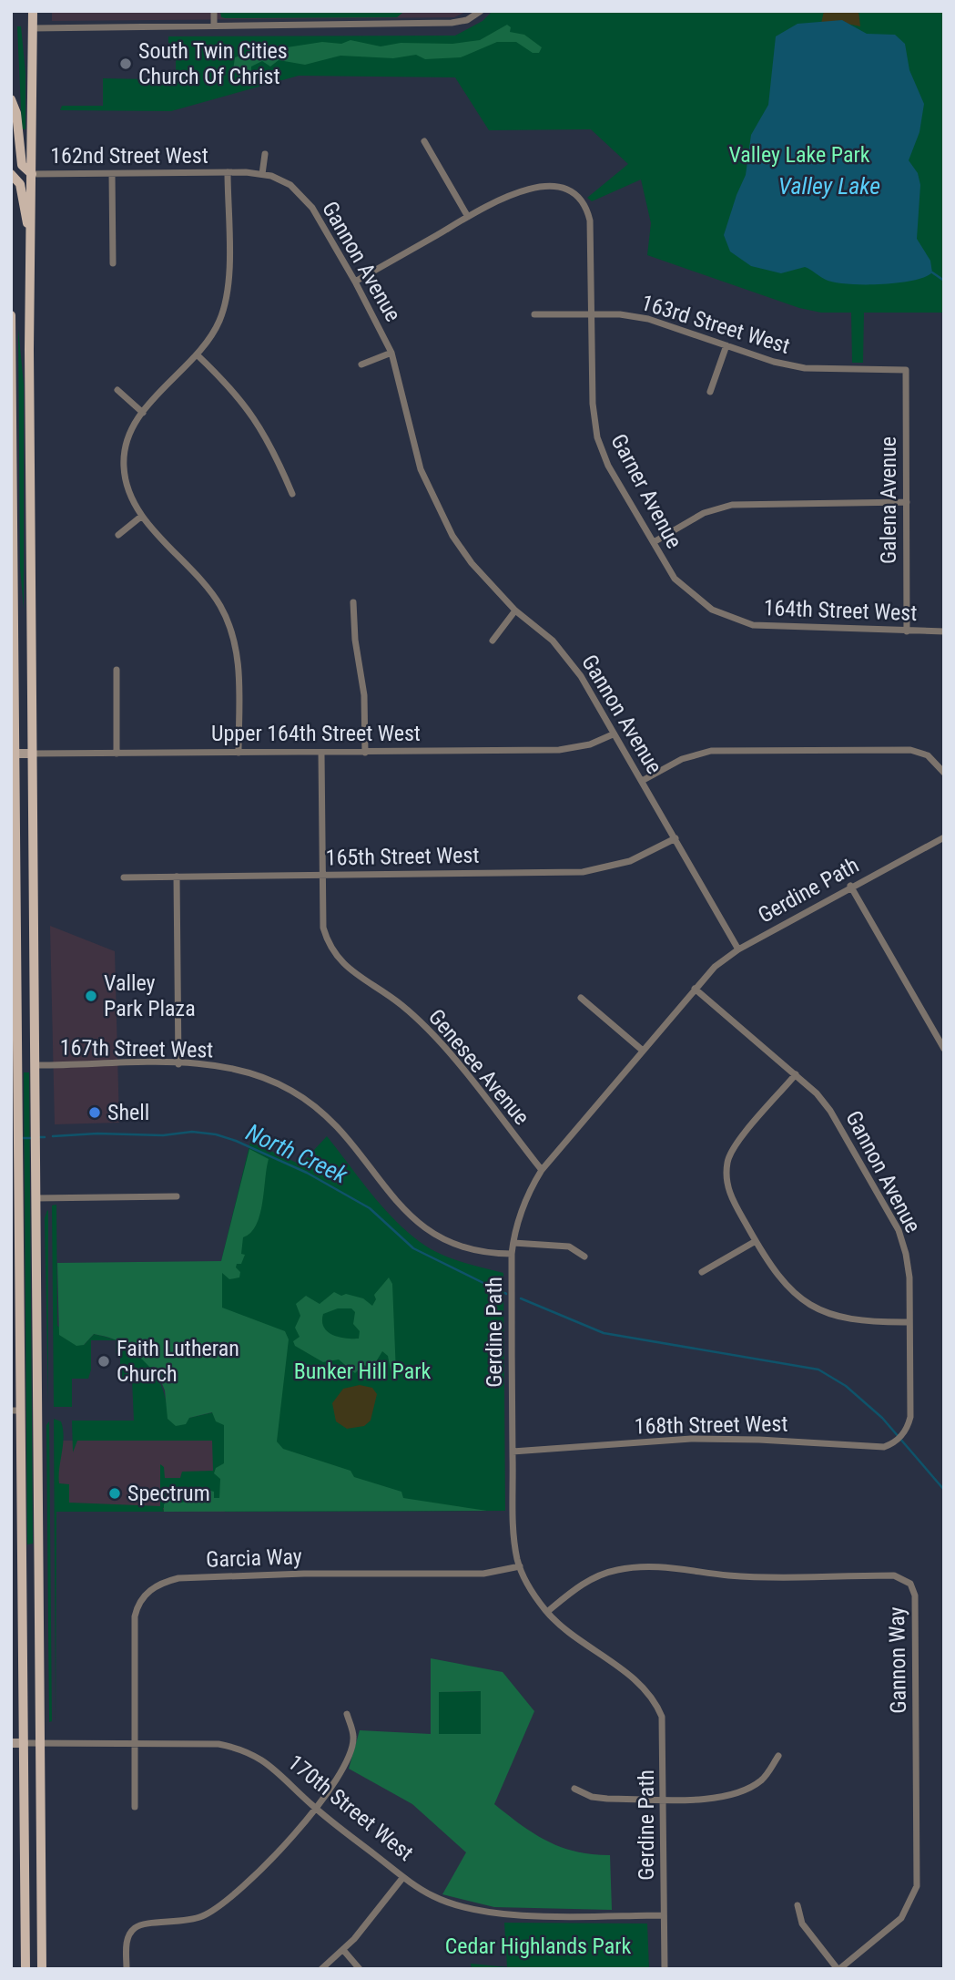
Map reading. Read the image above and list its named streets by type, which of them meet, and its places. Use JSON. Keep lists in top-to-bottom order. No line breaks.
{"streets":{"street":["162nd Street West","Gannon Avenue","163rd Street West","Garner Avenue","Galena Avenue","164th Street West","Upper 164th Street West","165th Street West","Gerdine Path","167th Street West","Genesee Avenue","168th Street West","Garcia Way","Gannon Way","170th Street West"]},"crossings":[["162nd Street West","Gannon Avenue"],["Gannon Avenue","Upper 164th Street West"],["Gannon Avenue","165th Street West"],["Gannon Avenue","Gerdine Path"],["Gannon Avenue","168th Street West"],["163rd Street West","Garner Avenue"],["163rd Street West","Galena Avenue"],["Garner Avenue","164th Street West"],["Galena Avenue","164th Street West"],["Upper 164th Street West","Genesee Avenue"],["165th Street West","Genesee Avenue"],["Gerdine Path","167th Street West"],["Gerdine Path","Genesee Avenue"],["Gerdine Path","168th Street West"],["Gerdine Path","Garcia Way"],["Gerdine Path","Gannon Way"],["Gerdine Path","170th Street West"],["Garcia Way","170th Street West"]],"water":["Valley Lake","North Creek"],"parks":["Valley Lake Park","Bunker Hill Park","Cedar Highlands Park"],"places":["South Twin Cities Church Of Christ","Valley Park Plaza","Shell","Faith Lutheran Church","Spectrum"]}
